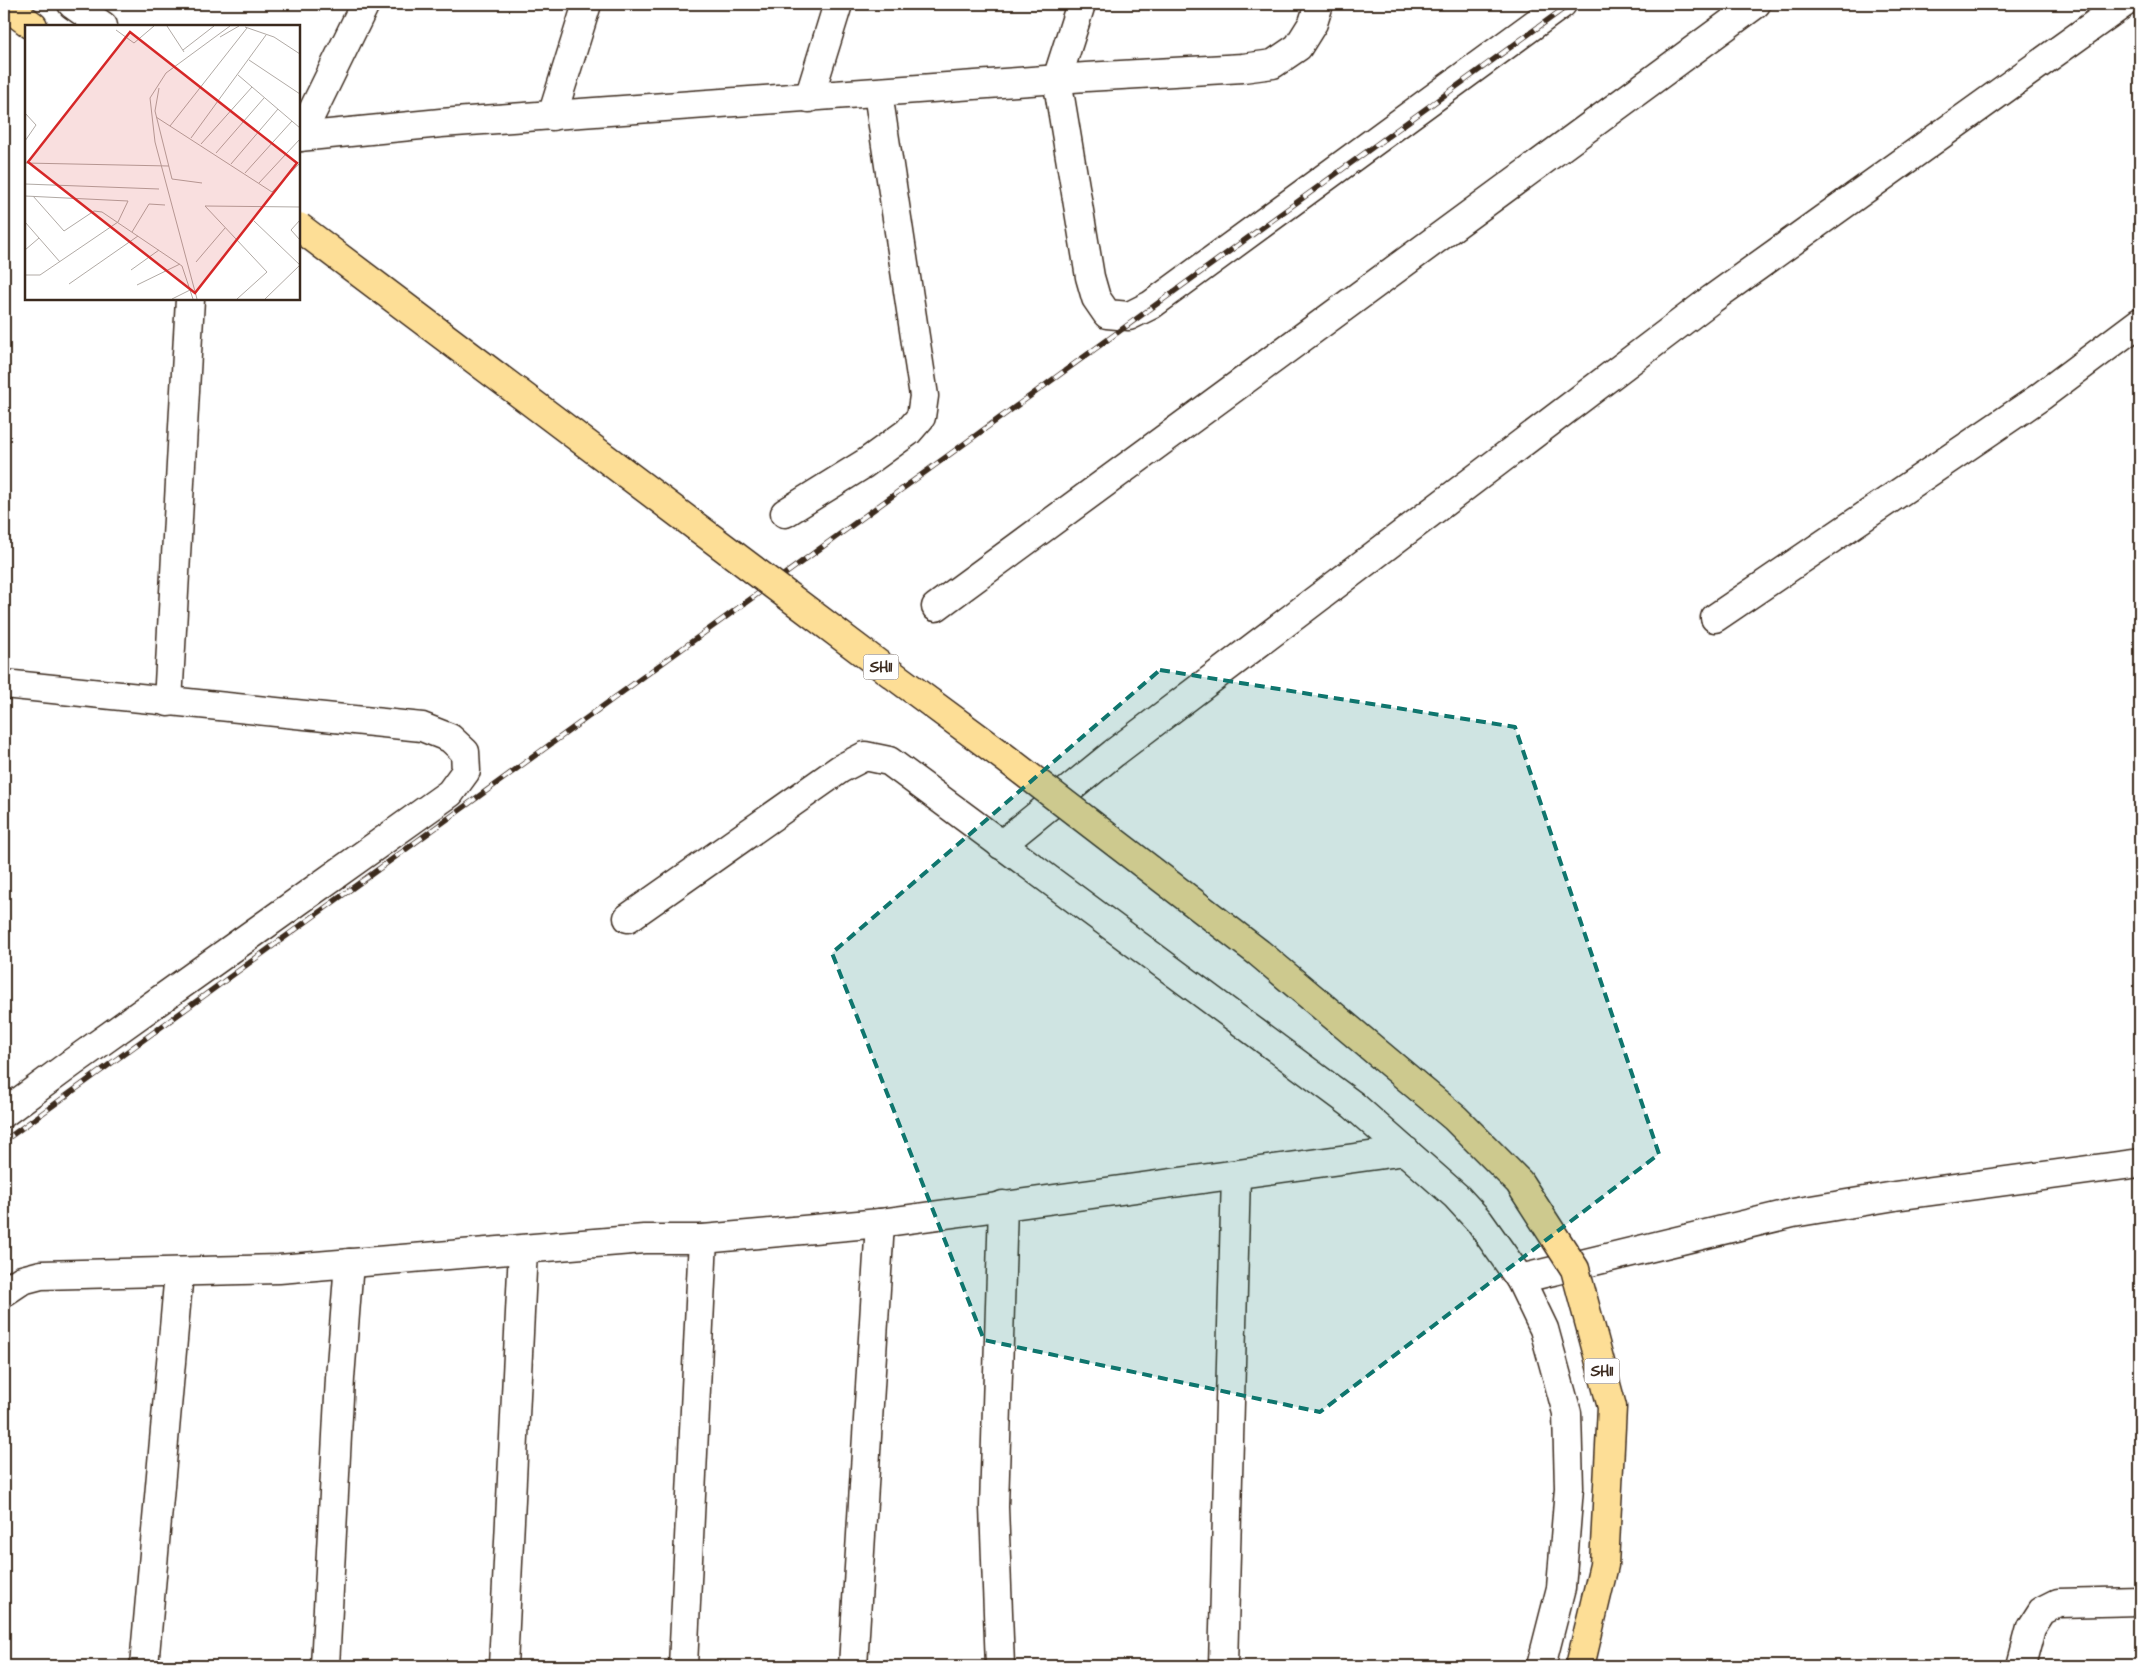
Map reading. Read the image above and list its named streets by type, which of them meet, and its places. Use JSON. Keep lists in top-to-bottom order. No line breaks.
{"streets":{"main road":["SH11"]}}
